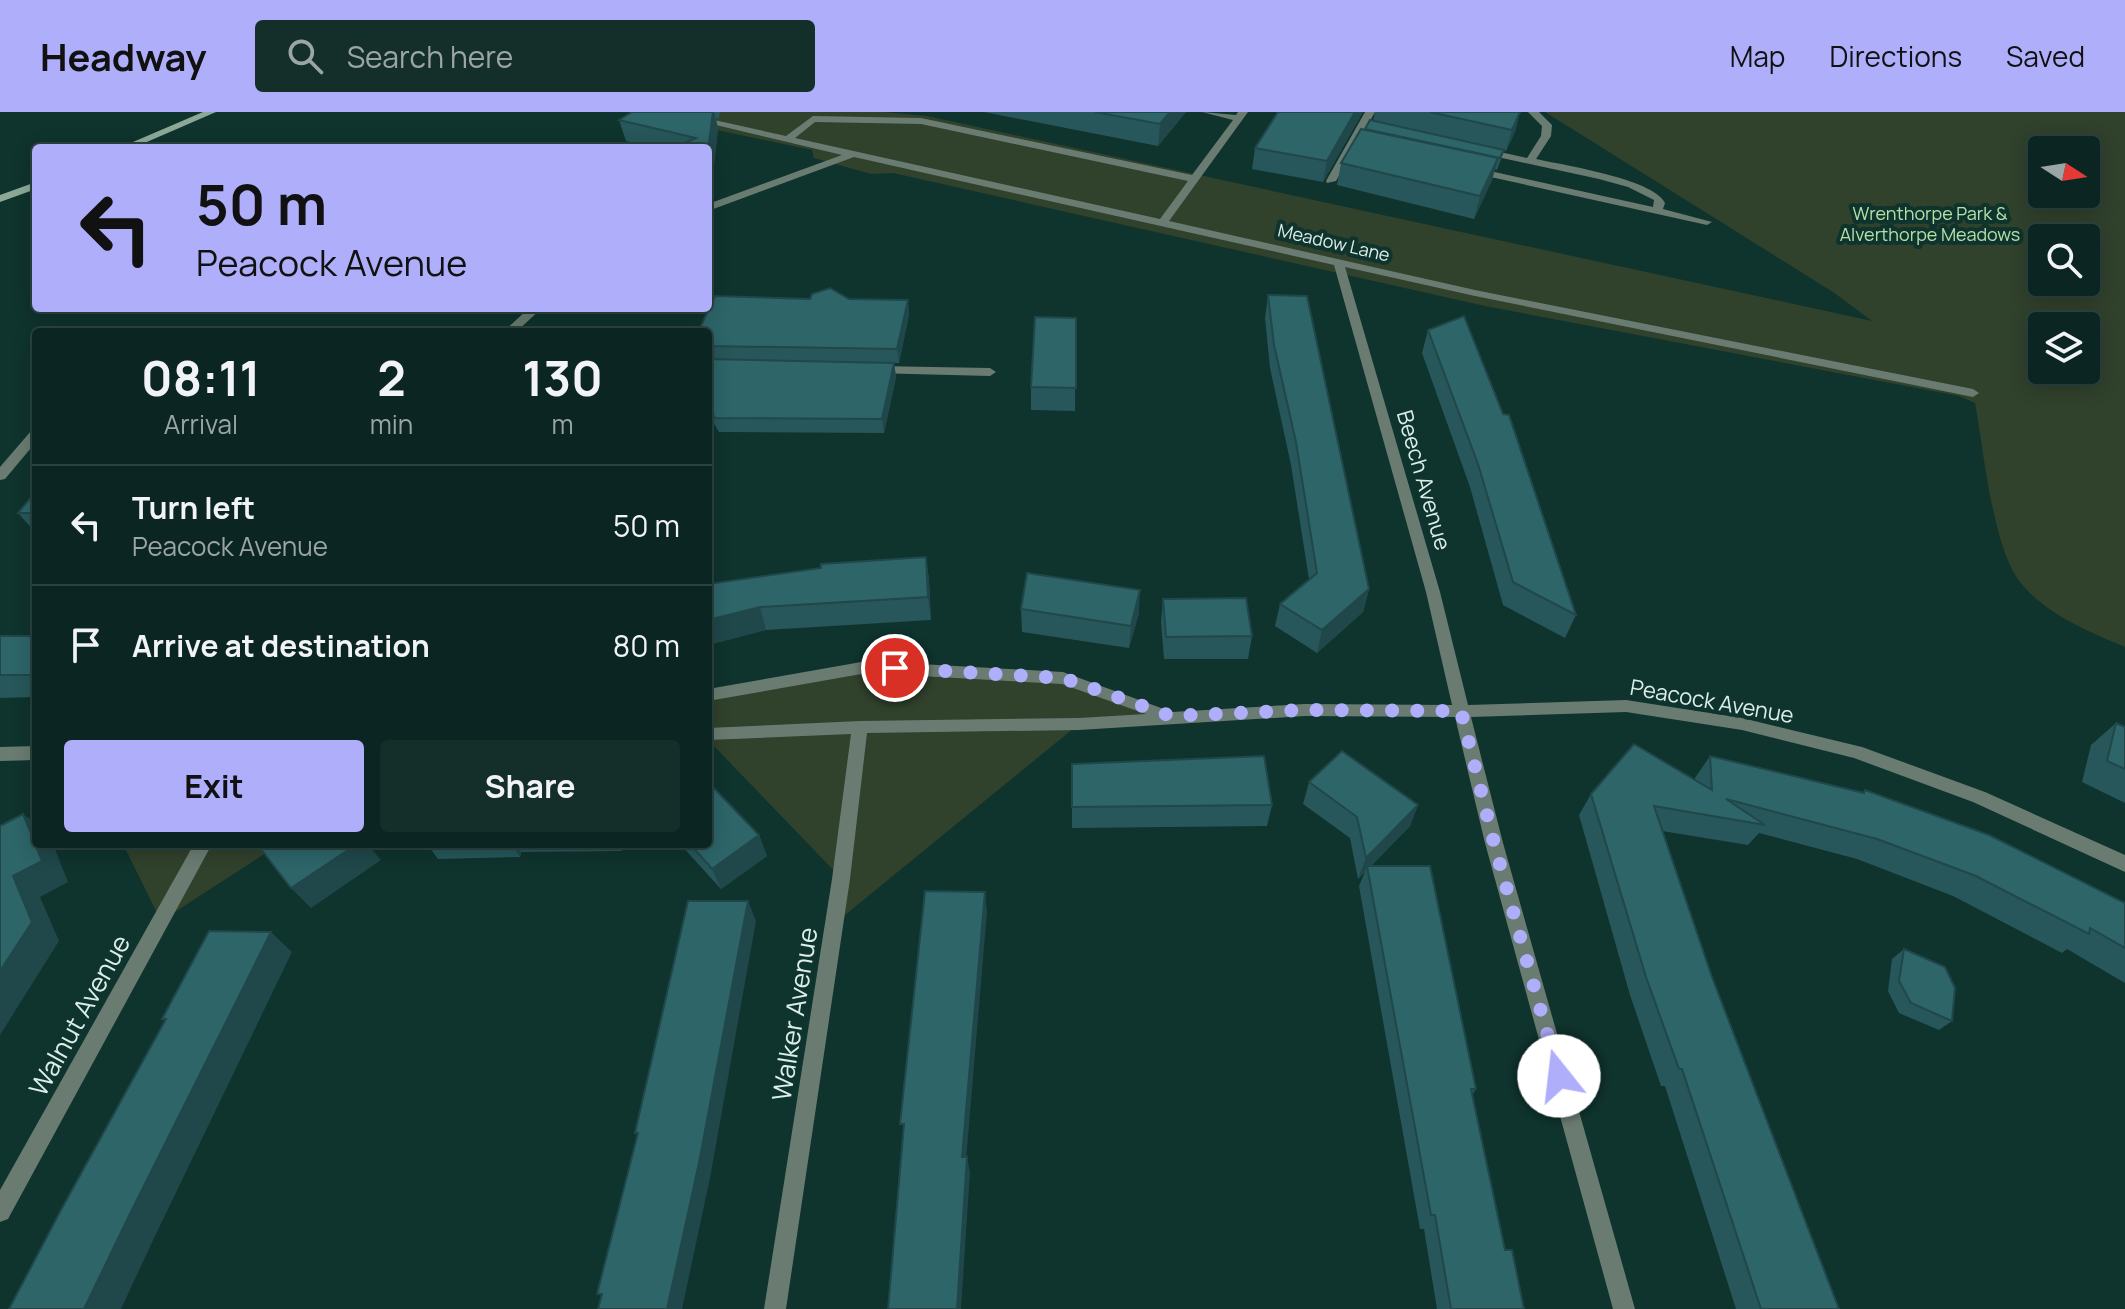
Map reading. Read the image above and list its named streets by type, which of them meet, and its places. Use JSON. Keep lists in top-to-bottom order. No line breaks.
{"streets":{"street":["Meadow Lane","Beech Avenue","Peacock Avenue","Walker Avenue","Walnut Avenue"]},"crossings":[["Meadow Lane","Beech Avenue"],["Beech Avenue","Peacock Avenue"],["Peacock Avenue","Walker Avenue"]],"parks":["Wrenthorpe Park & Alverthorpe Meadows"],"north":"right","page":{"header":"Headway","search":"Search here","nav":["Map","Directions","Saved"],"turn":["50 m","Peacock Avenue"],"eta":["08:11","Arrival","2","min","130","m"],"list":[{"name":"Turn left","note":"Peacock Avenue","value":"50 m"},{"name":"Arrive at destination","value":"80 m"}],"buttons":["Exit","Share"]}}
